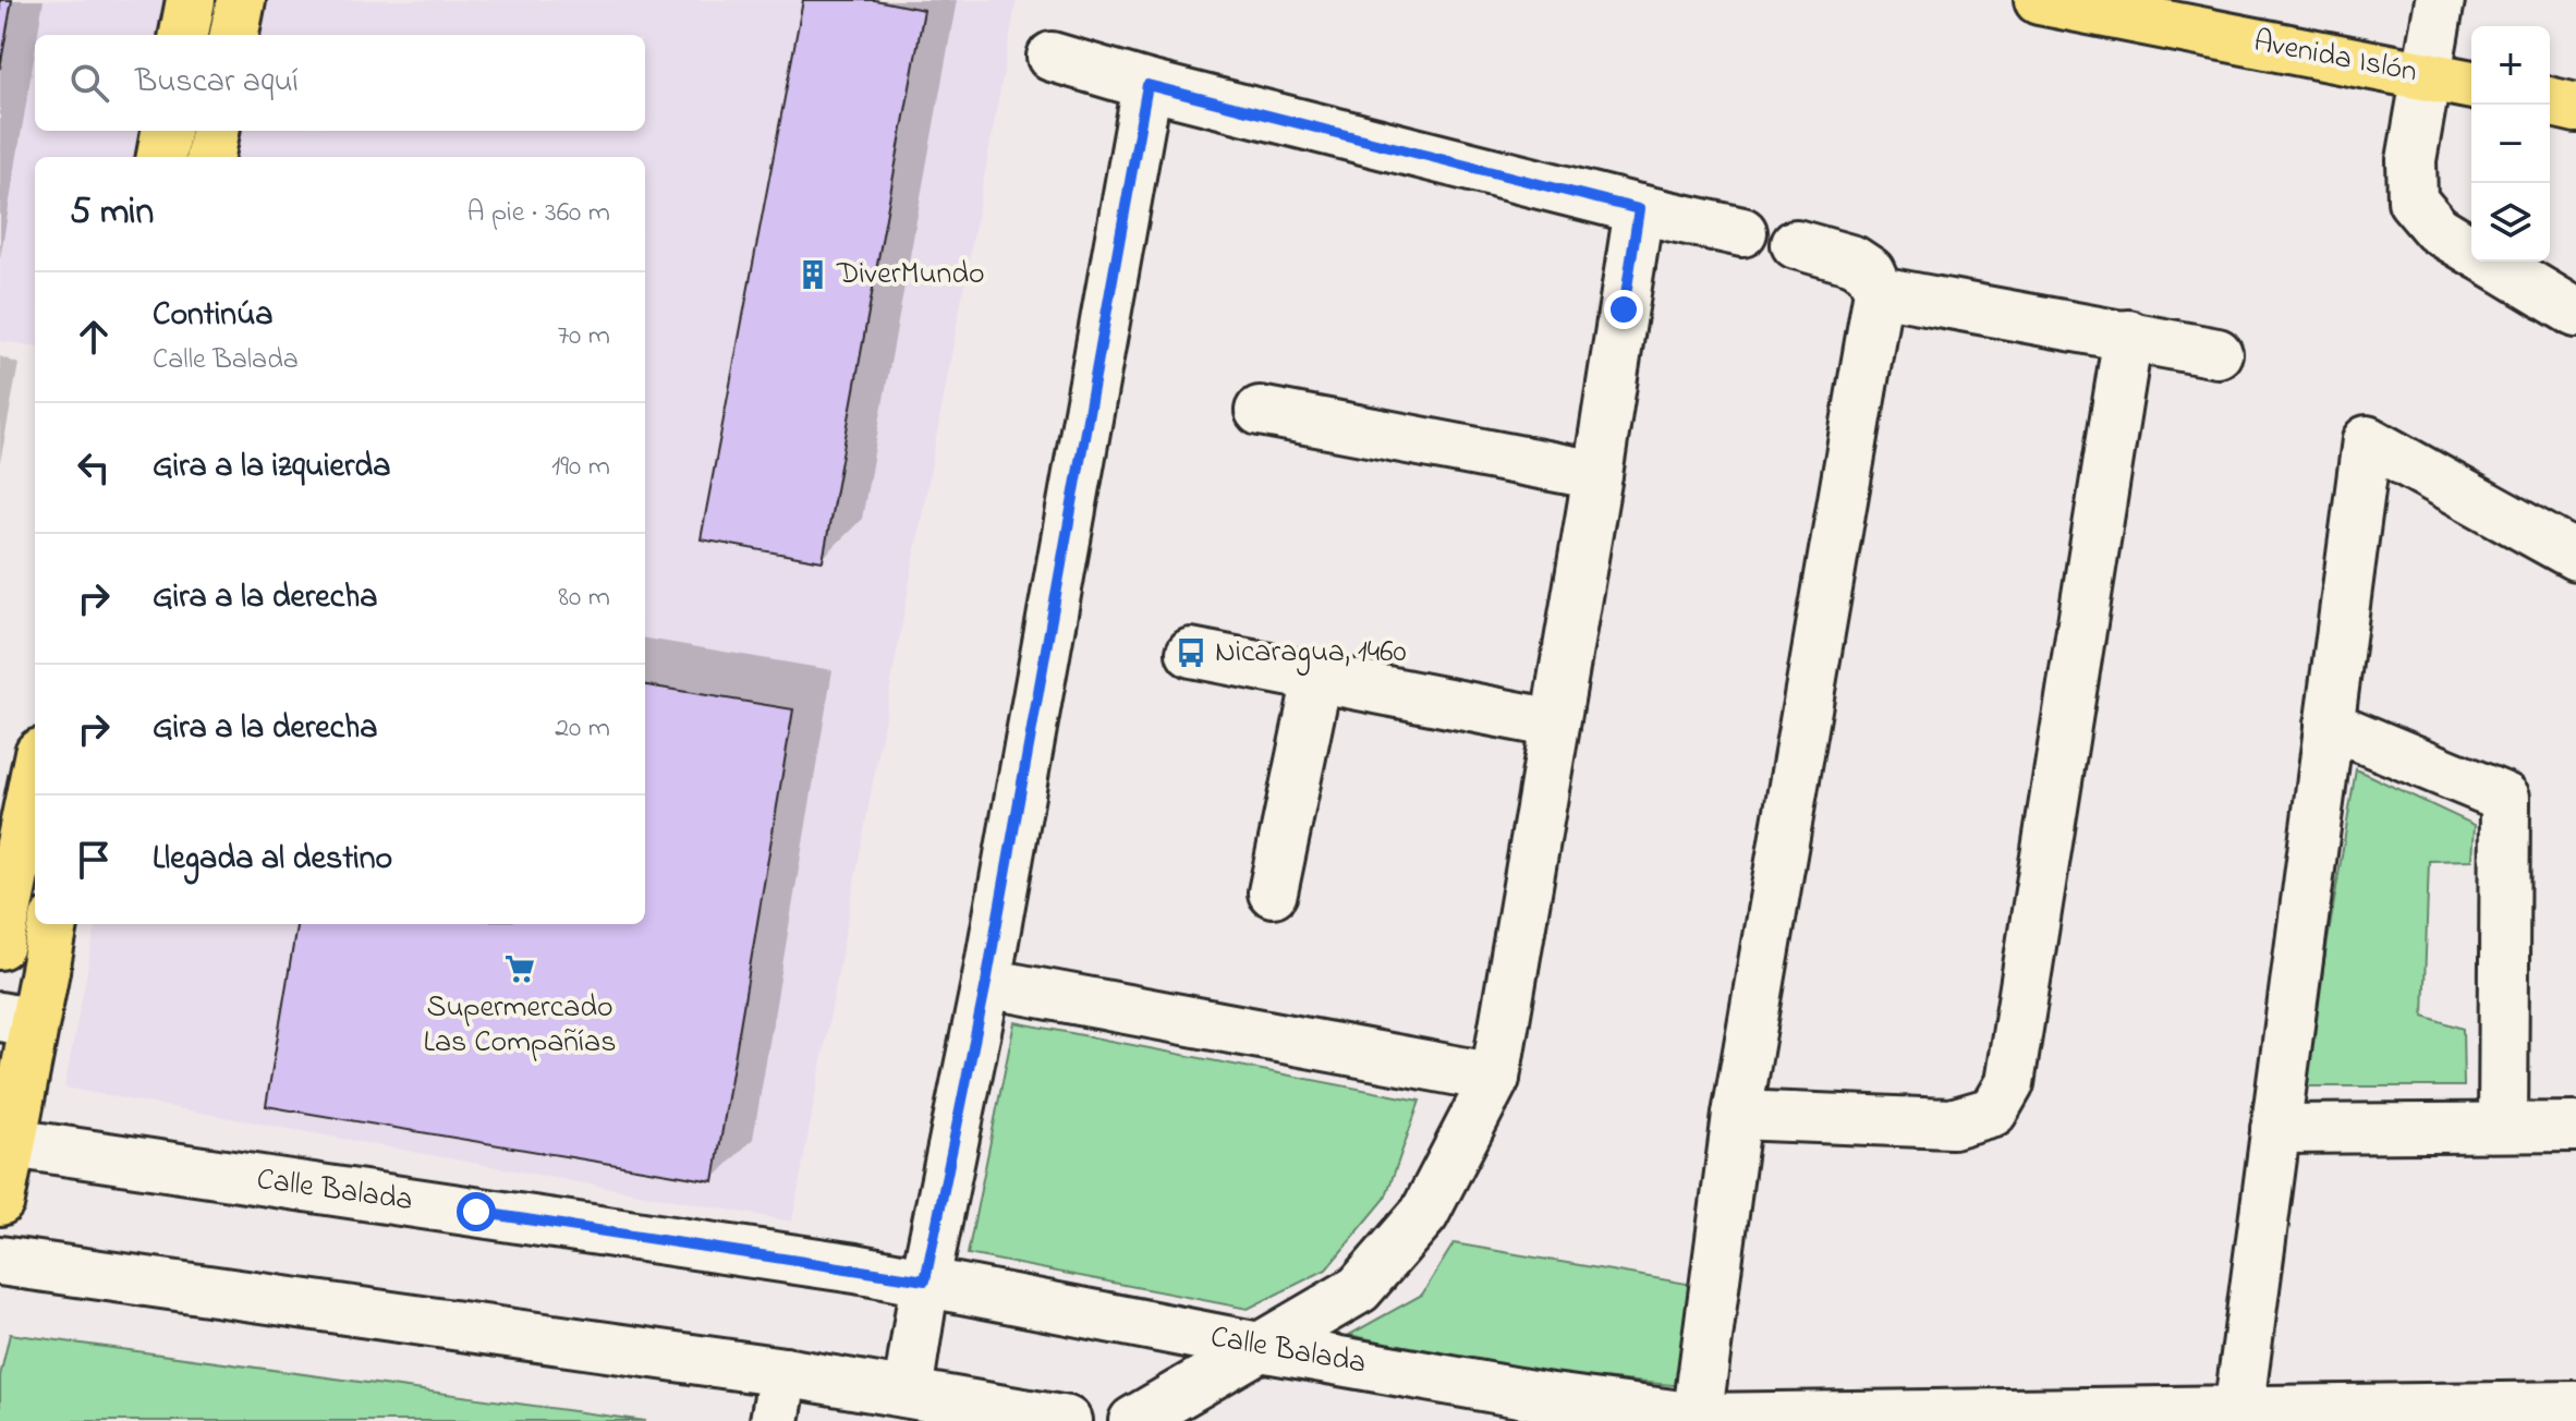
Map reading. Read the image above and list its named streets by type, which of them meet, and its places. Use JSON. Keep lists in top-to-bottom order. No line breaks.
{"streets":{"main road":["Avenida Islón"],"street":["Calle Balada"]},"places":{"building":["DiverMundo"],"bus stop":["Nicaragua, 1460"],"supermarket":["Supermercado Las Compañías"]},"page":{"map_buttons":["+","−"],"search":"Buscar aquí","heading":["5 min","A pie · 360 m"],"list":[["Continúa","Calle Balada","70 m"],["Gira a la izquierda","190 m"],["Gira a la derecha","80 m"],["Gira a la derecha","20 m"],"Llegada al destino"]}}
